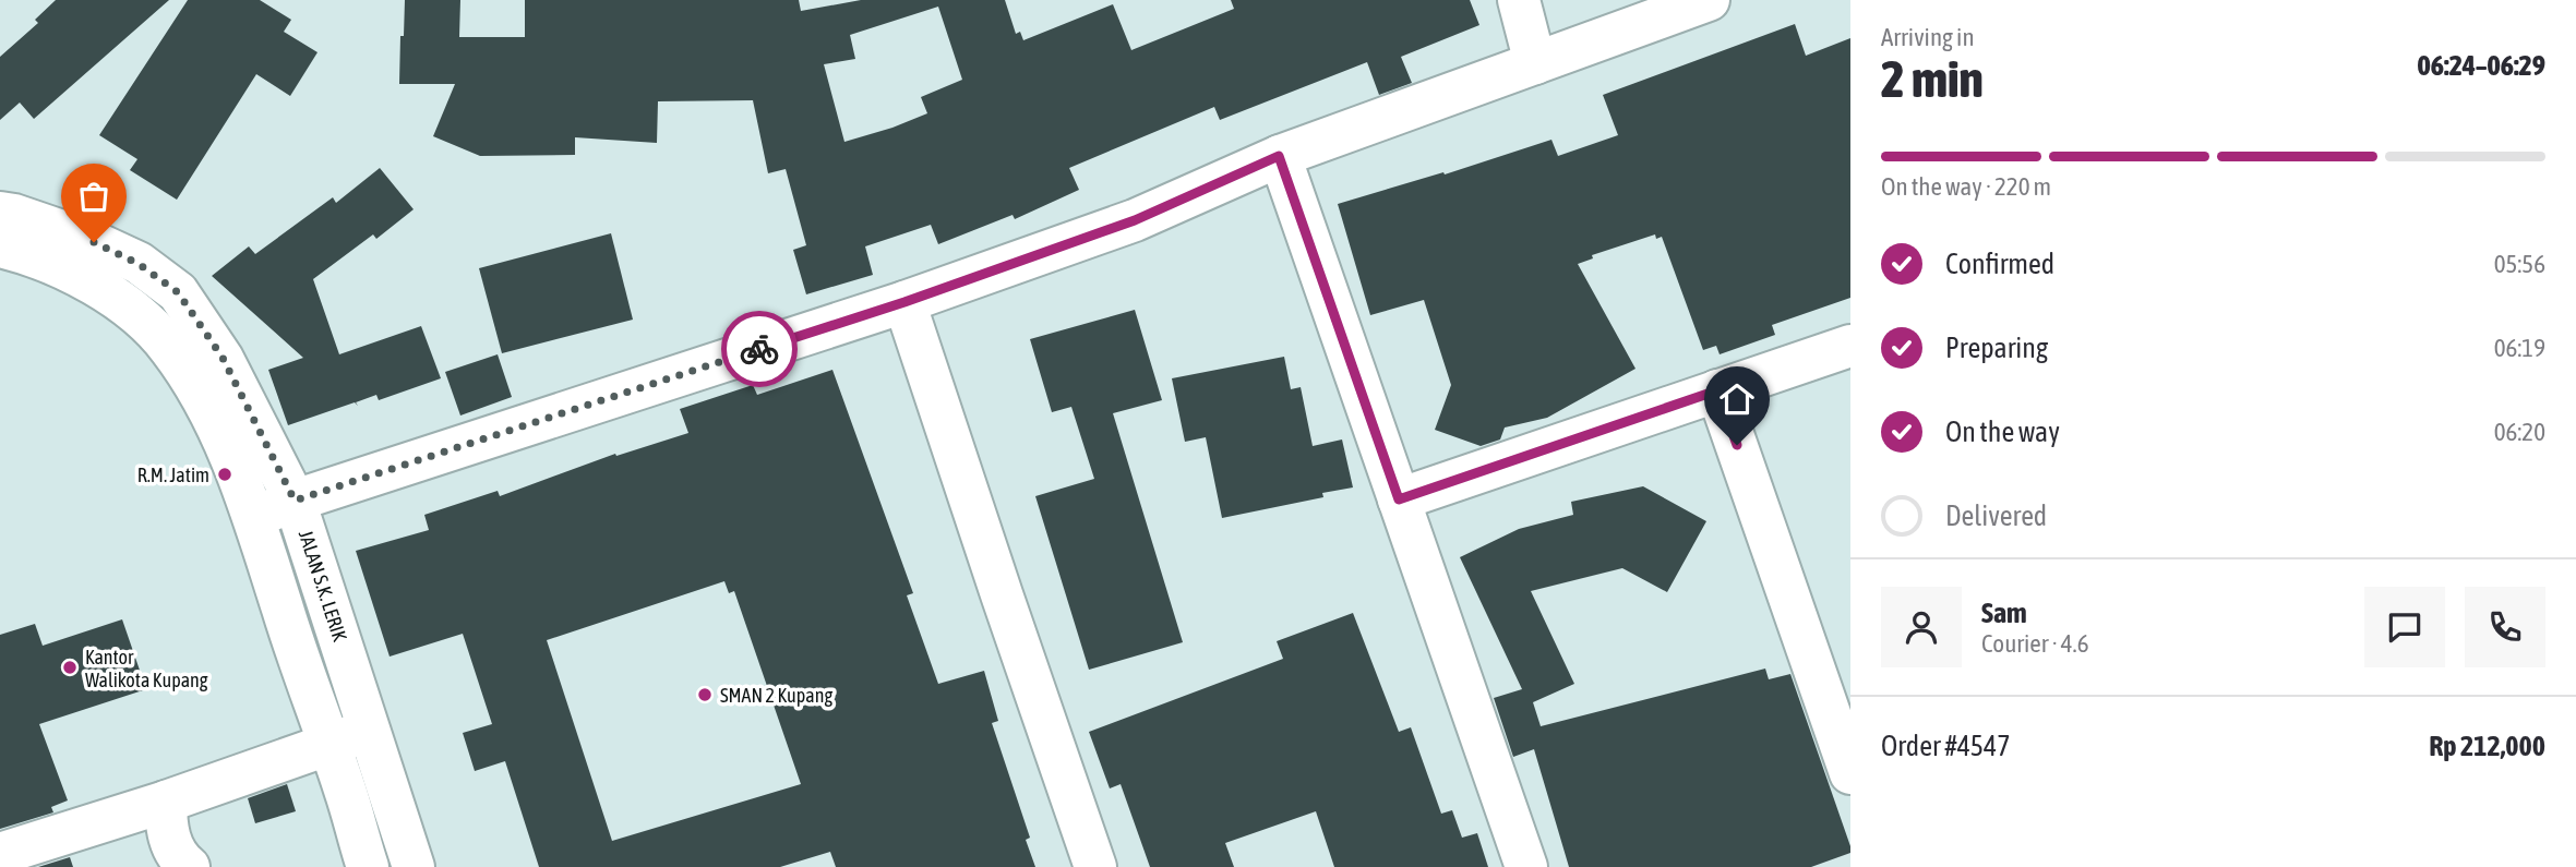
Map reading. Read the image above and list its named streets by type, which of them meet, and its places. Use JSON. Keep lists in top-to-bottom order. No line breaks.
{"streets":{"street":["JALAN S.K. LERIK"]},"places":["R.M. Jatim","Kantor Walikota Kupang","SMAN 2 Kupang"],"page":{"heading":["2 min","Arriving in","06:24–06:29"],"panel":["Sam","Courier · 4.6","Order #4547","Rp 212,000"],"bar":"On the way · 220 m","list":[["Confirmed","05:56"],["Preparing","06:19"],["On the way","06:20"],"Delivered"]}}
